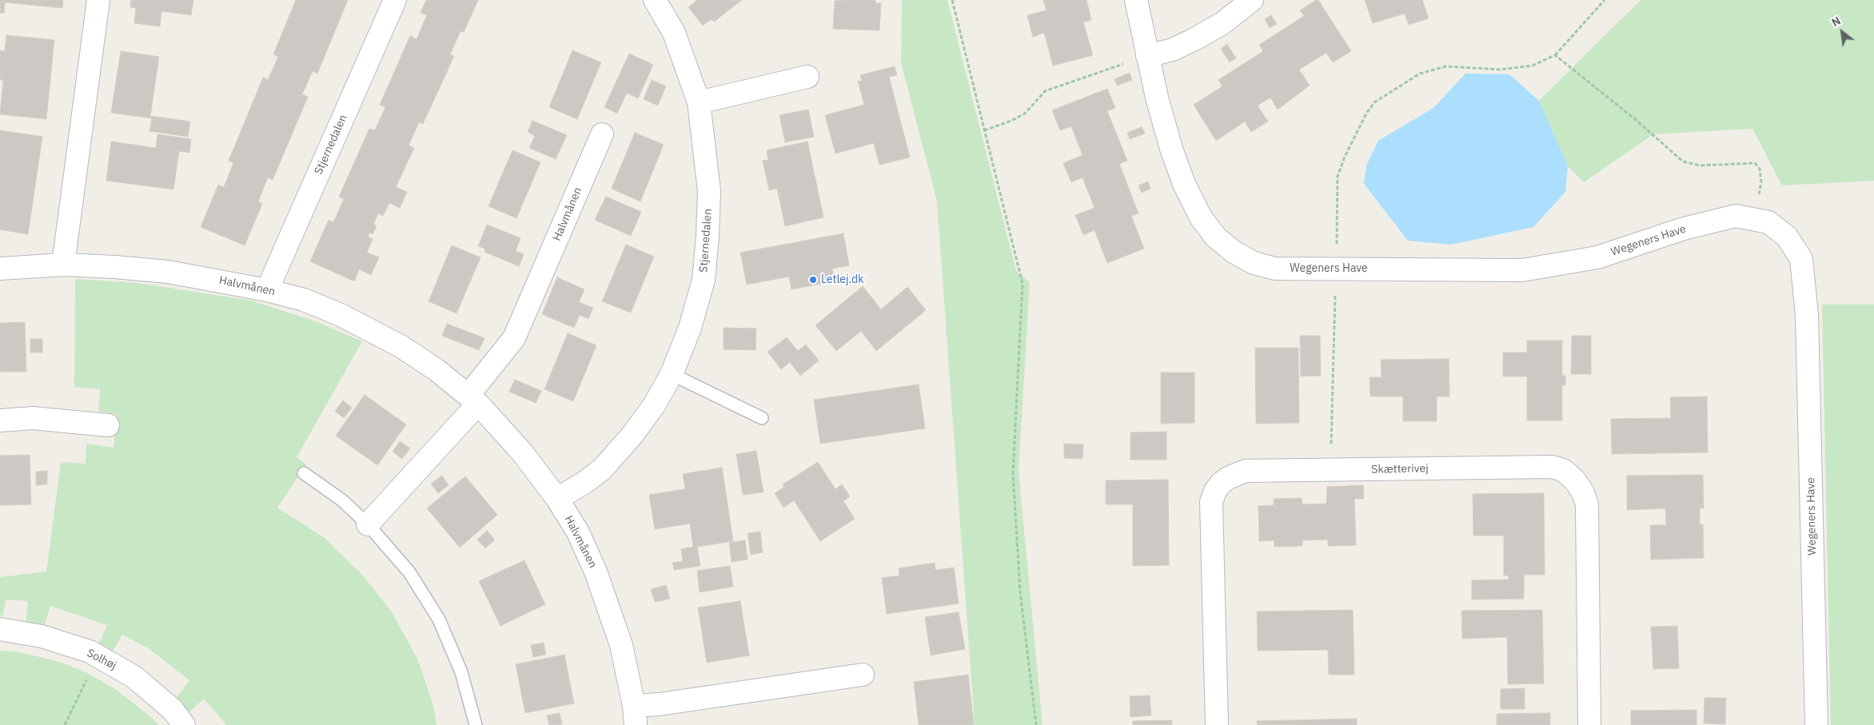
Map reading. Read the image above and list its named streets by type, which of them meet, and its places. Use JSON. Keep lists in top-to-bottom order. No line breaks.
{"streets":{"street":["Stjernedalen","Halvmånen","Wegeners Have","Skætterivej","Solhøj"]},"crossings":[["Stjernedalen","Halvmånen"]],"places":["Letlej.dk"],"north":"top left"}
